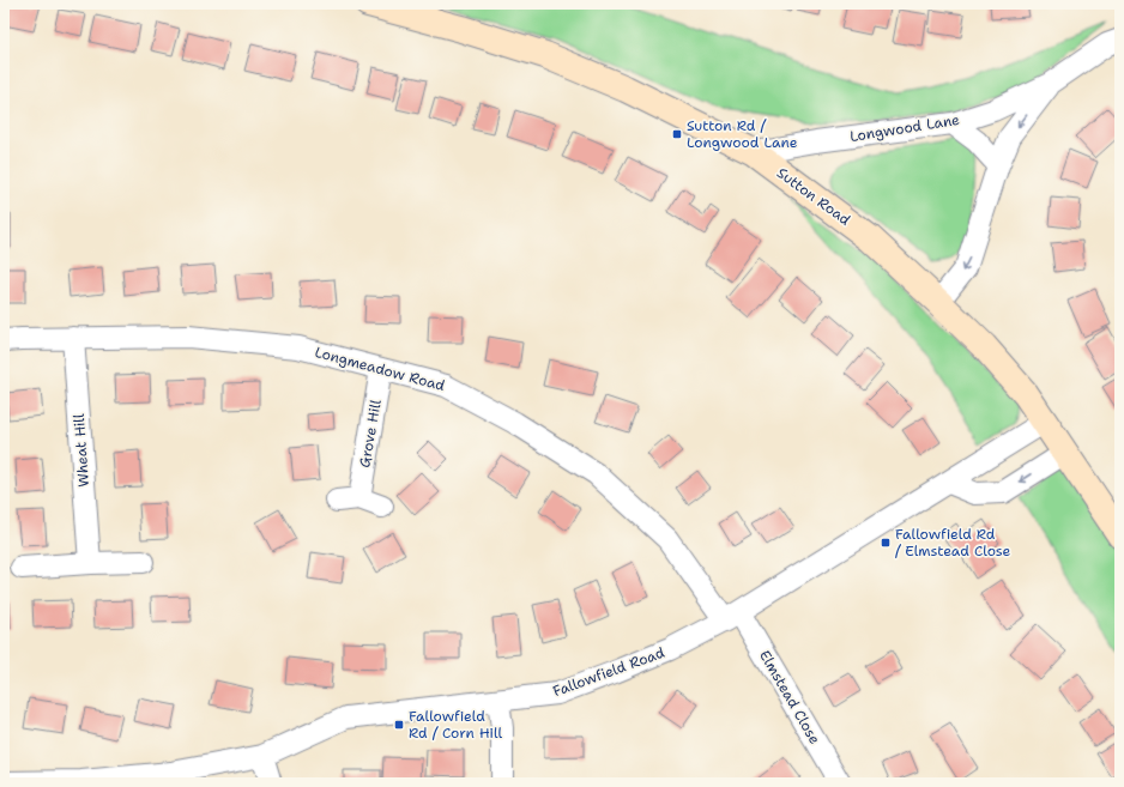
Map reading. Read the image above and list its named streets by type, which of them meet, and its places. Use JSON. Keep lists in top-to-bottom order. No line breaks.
{"streets":{"main road":["Sutton Road"],"street":["Longwood Lane","Longmeadow Road","Grove Hill","Wheat Hill","Fallowfield Road","Elmstead Close"]},"crossings":[["Longwood Lane","Sutton Road"],["Sutton Road","Fallowfield Road"],["Longmeadow Road","Grove Hill"],["Longmeadow Road","Wheat Hill"],["Longmeadow Road","Fallowfield Road"],["Longmeadow Road","Elmstead Close"],["Fallowfield Road","Elmstead Close"]],"one_way":["Longwood Lane"],"places":{"transit":["Sutton Rd / Longwood Lane","Fallowfield Rd / Elmstead Close","Fallowfield Rd / Corn Hill"]}}
